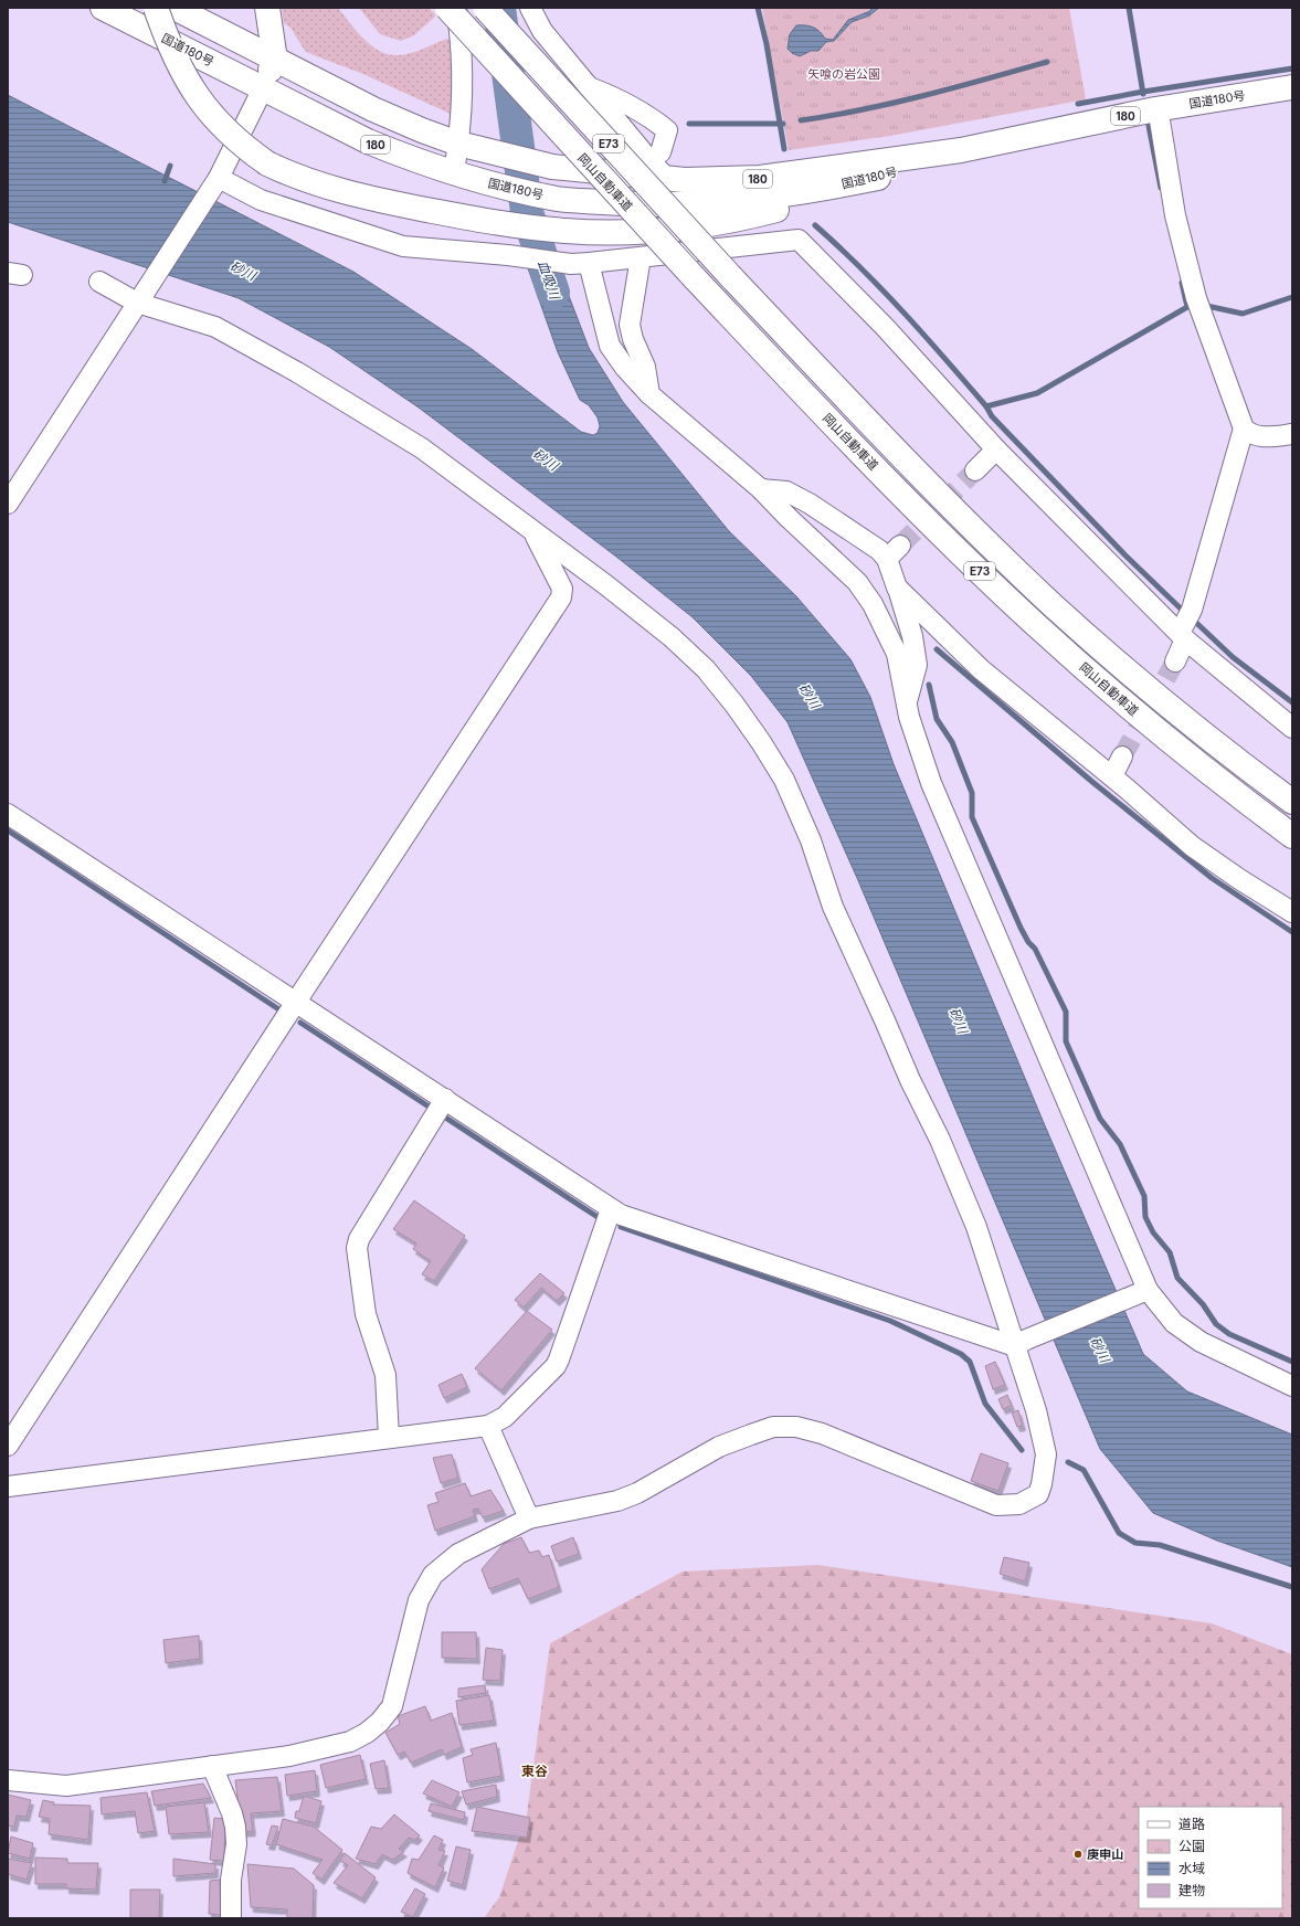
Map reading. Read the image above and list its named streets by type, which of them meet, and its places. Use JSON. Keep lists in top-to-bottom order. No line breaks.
{"streets":{"highway":["国道180号","180","E73","岡山自動車道"]},"districts":["東谷"],"water":["砂川","血吸川"],"parks":["矢喰の岩公園"],"places":["庚申山"],"legend":["道路","公園","水域","建物"]}
